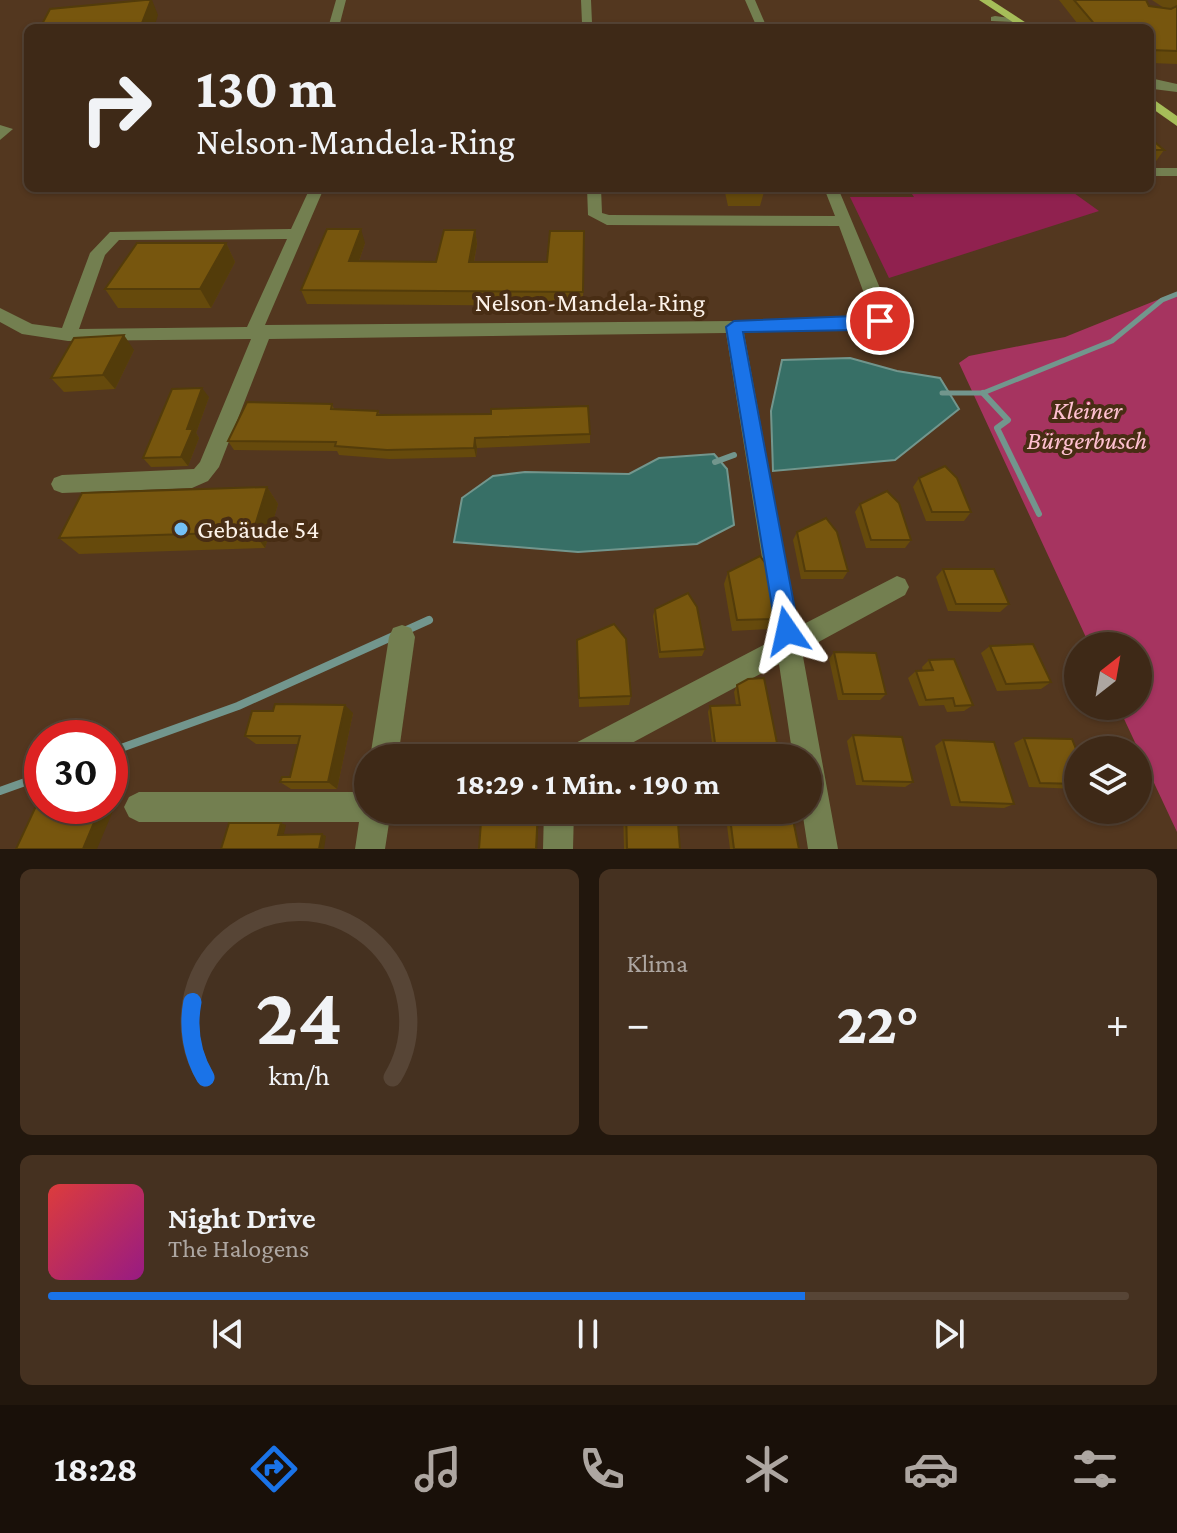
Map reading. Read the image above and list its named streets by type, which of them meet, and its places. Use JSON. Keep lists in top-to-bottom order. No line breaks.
{"streets":{"street":["Nelson-Mandela-Ring"]},"parks":["Kleiner Bürgerbusch"],"places":["Gebäude 54"],"north":"top right","page":{"turn":["130 m","Nelson-Mandela-Ring"],"limit":"30","trip":"18:29 · 1 Min. · 190 m","tile":"Klima","heat":["−","22°","+"],"song":["Night Drive","The Halogens"],"tabs":"18:28","gauge":["24","km/h"]}}
